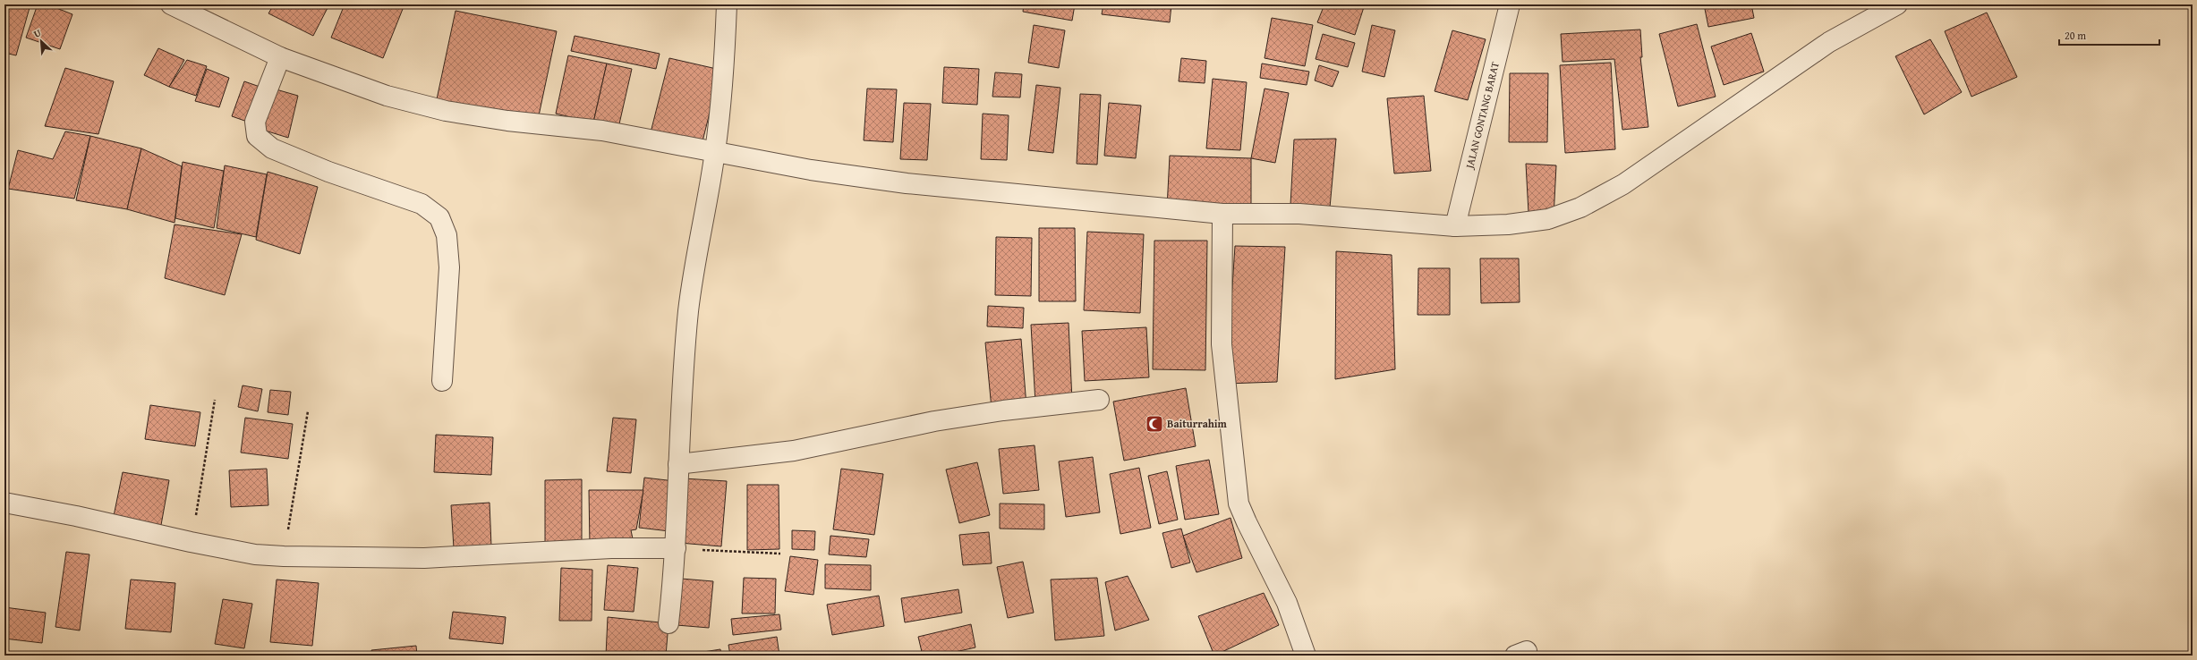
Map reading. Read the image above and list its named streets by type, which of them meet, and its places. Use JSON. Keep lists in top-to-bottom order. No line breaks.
{"streets":{"street":["JALAN GONTANG BARAT"]},"places":{"mosque":["Baiturrahim"]},"scale_bar":"20 m","north":"top left"}
